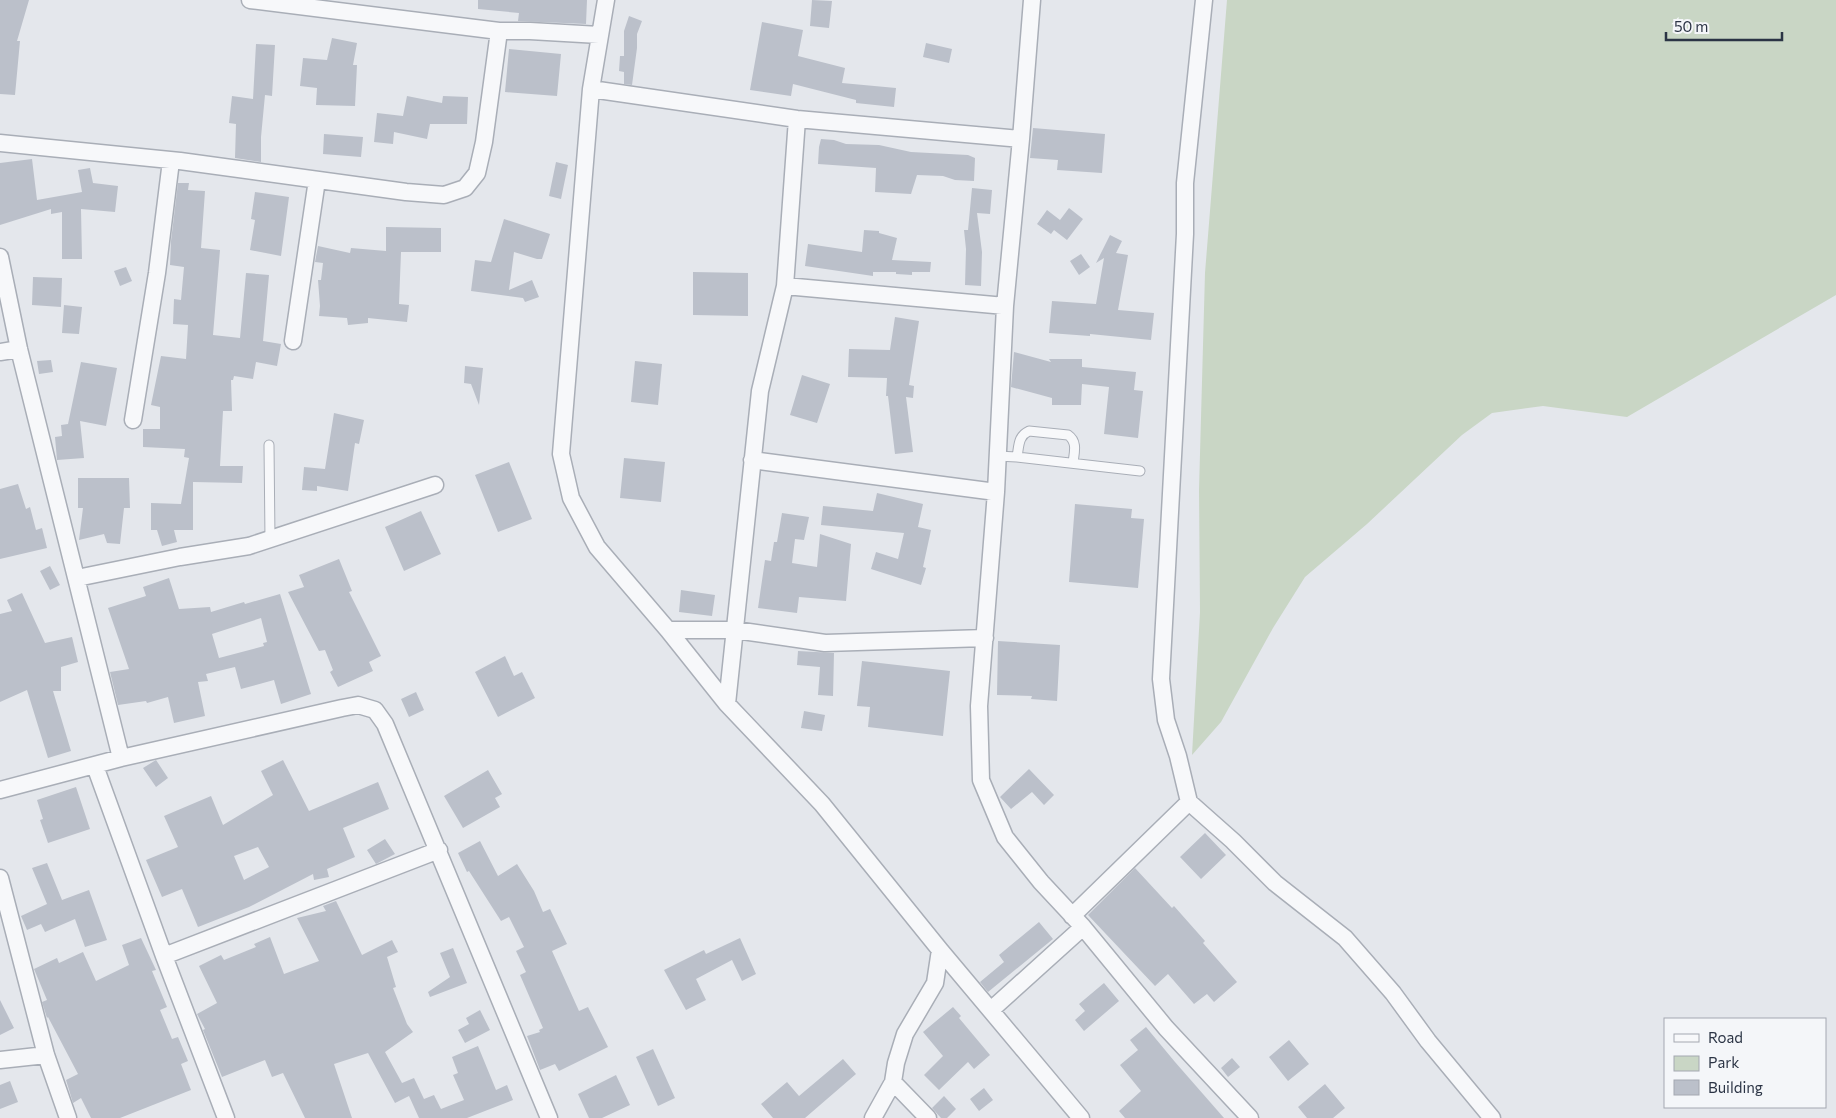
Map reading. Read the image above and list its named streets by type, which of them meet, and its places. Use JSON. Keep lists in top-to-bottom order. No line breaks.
{"legend":["Road","Park","Building"],"scale_bar":"50 m"}
